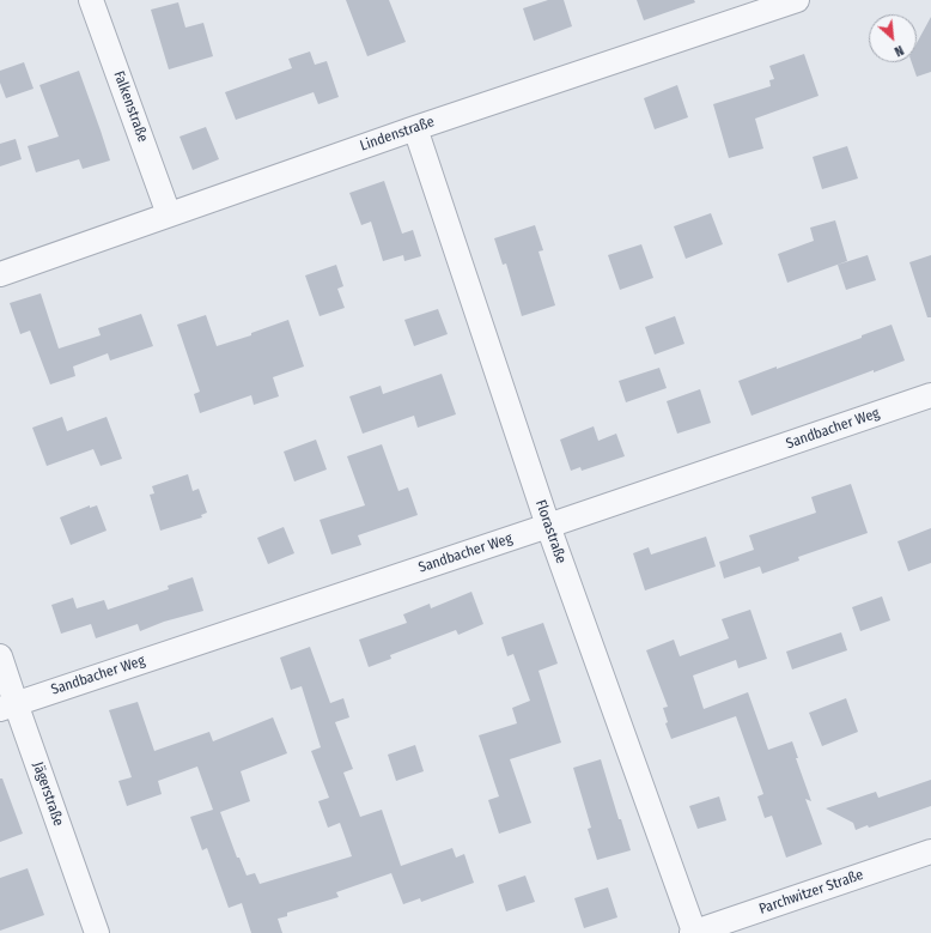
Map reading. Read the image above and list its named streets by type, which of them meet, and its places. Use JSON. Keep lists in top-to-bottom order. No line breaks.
{"streets":{"street":["Falkenstraße","Lindenstraße","Sandbacher Weg","Florastraße","Jägerstraße","Parchwitzer Straße"]},"crossings":[["Falkenstraße","Lindenstraße"],["Lindenstraße","Florastraße"],["Sandbacher Weg","Florastraße"],["Sandbacher Weg","Jägerstraße"],["Florastraße","Parchwitzer Straße"]],"north":"bottom right"}
